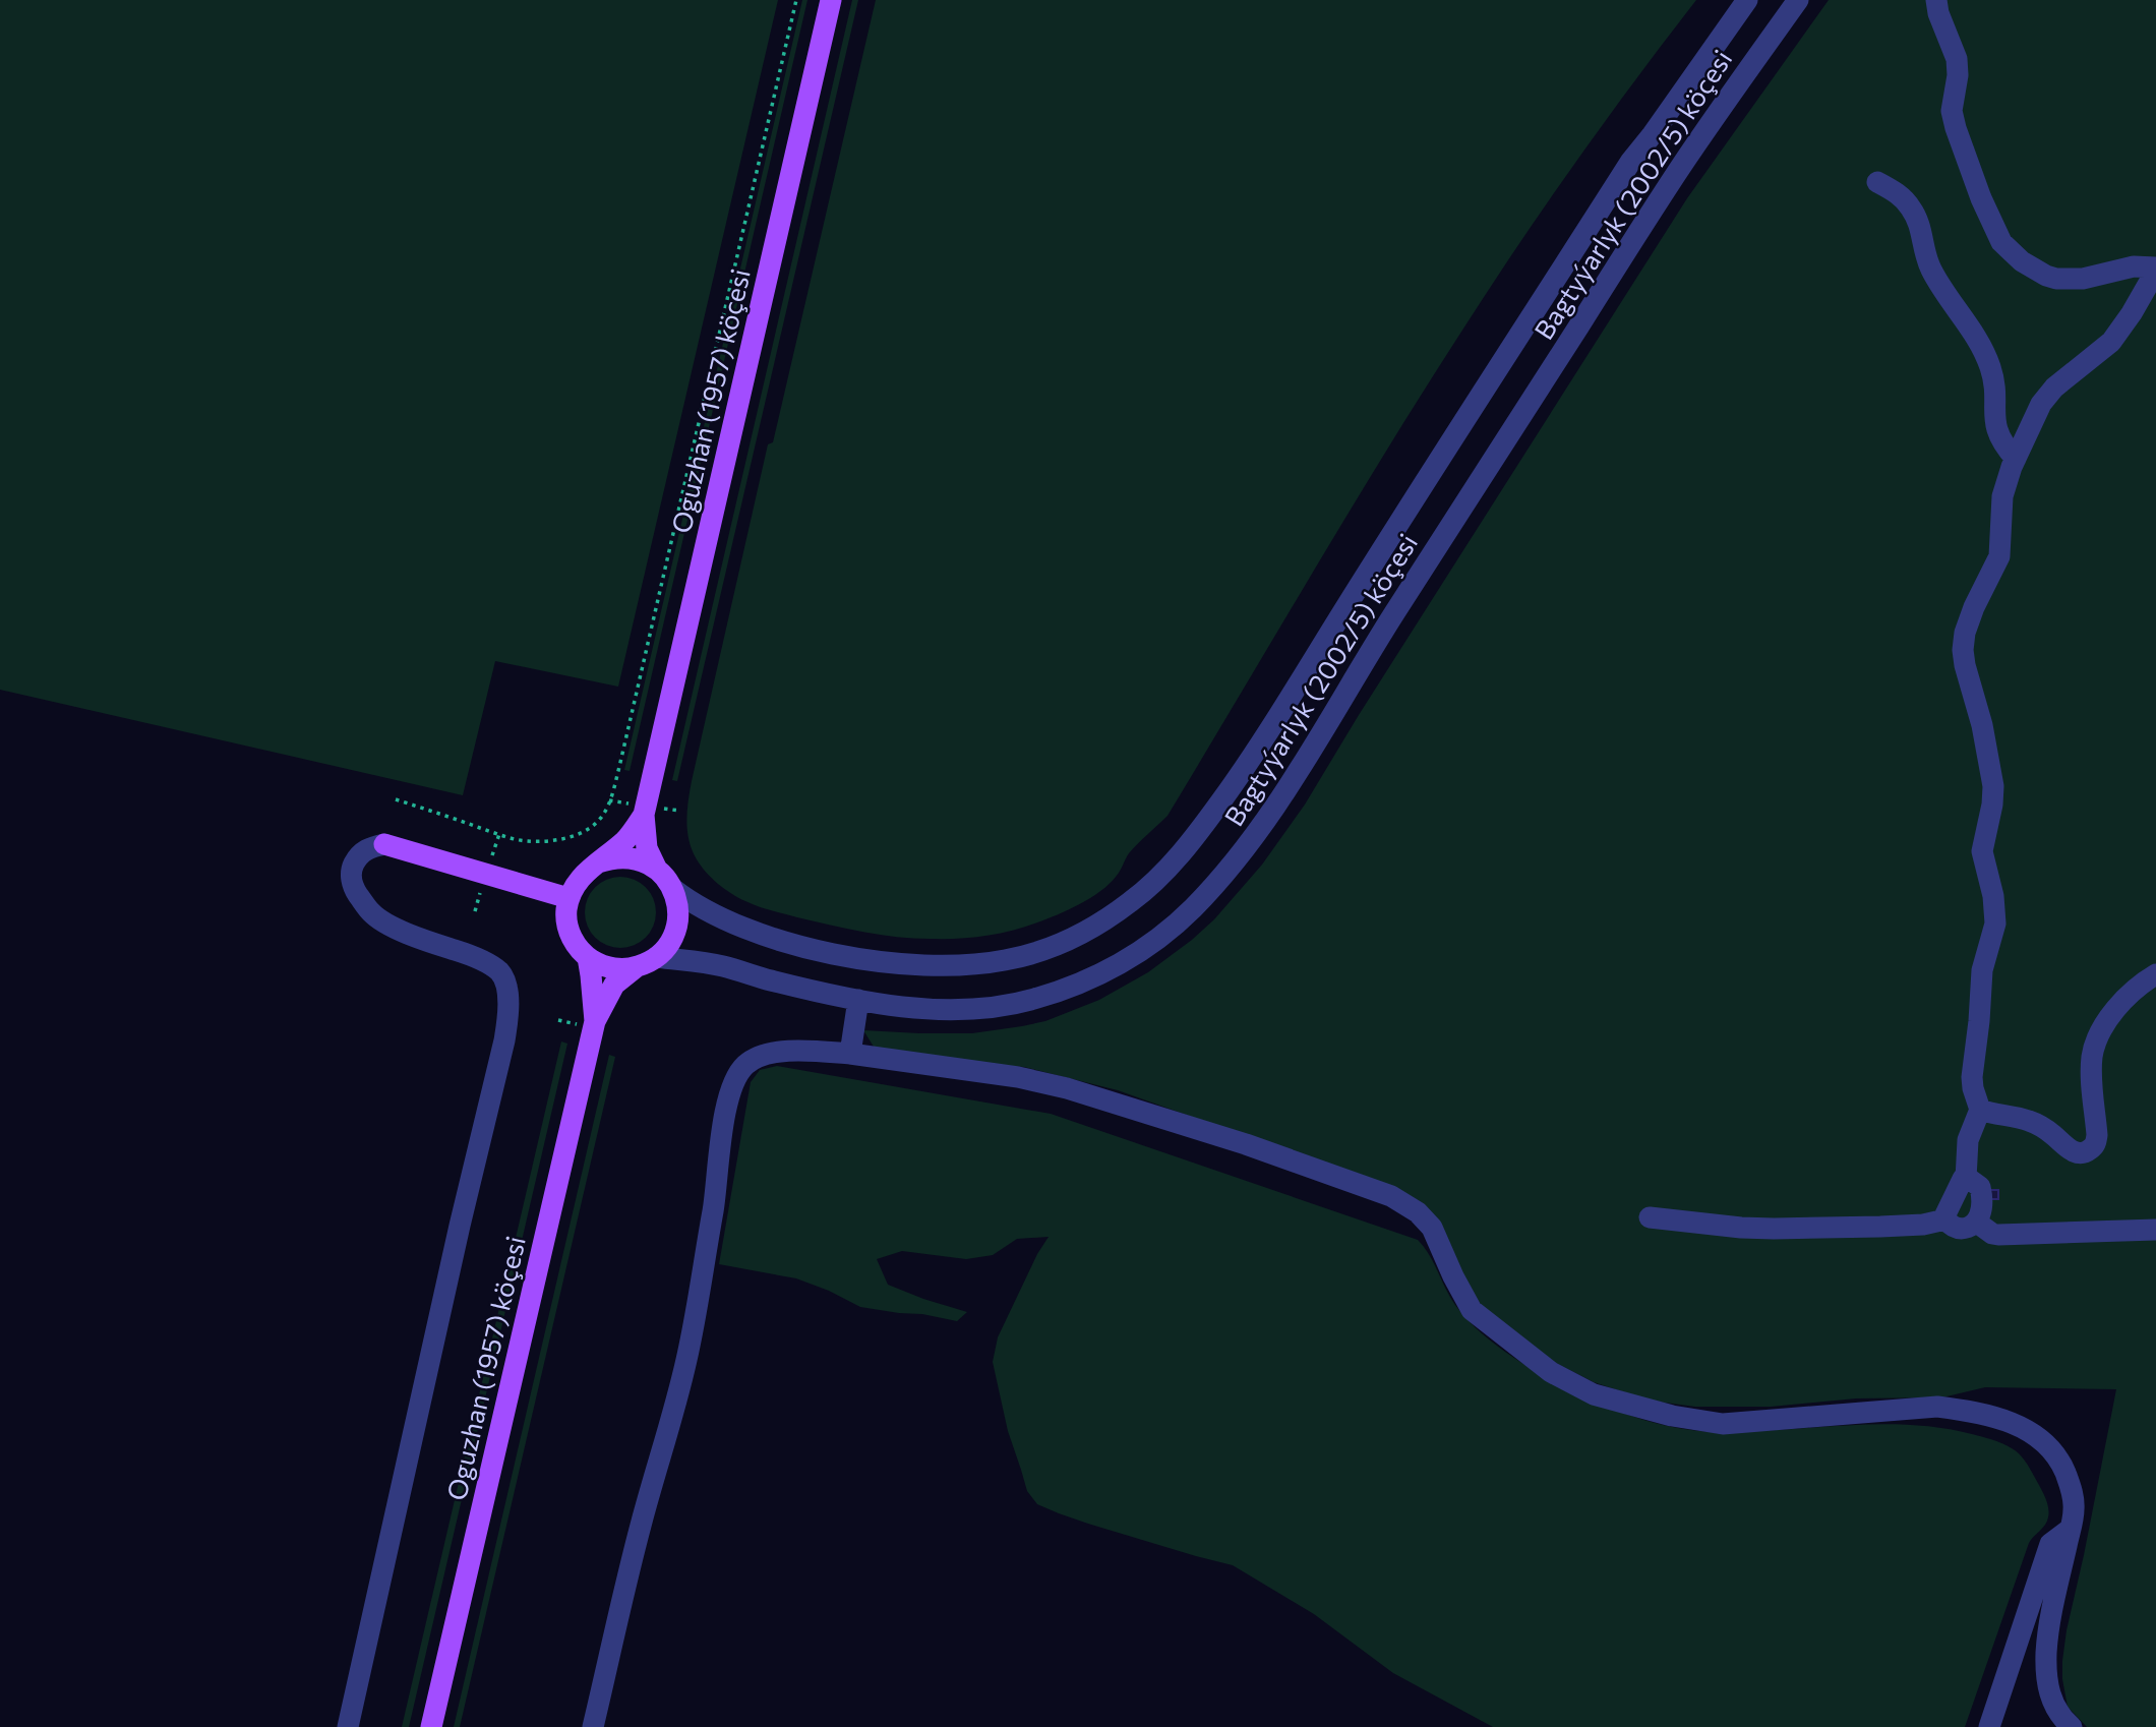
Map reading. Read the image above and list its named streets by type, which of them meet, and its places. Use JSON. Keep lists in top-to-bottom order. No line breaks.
{"streets":{"main road":["Oguzhan (1957) köçesi"],"street":["Bagtyýarlyk (2002/5) köçesi"]},"crossings":[["Bagtyýarlyk (2002/5) köçesi","Oguzhan (1957) köçesi"]]}
